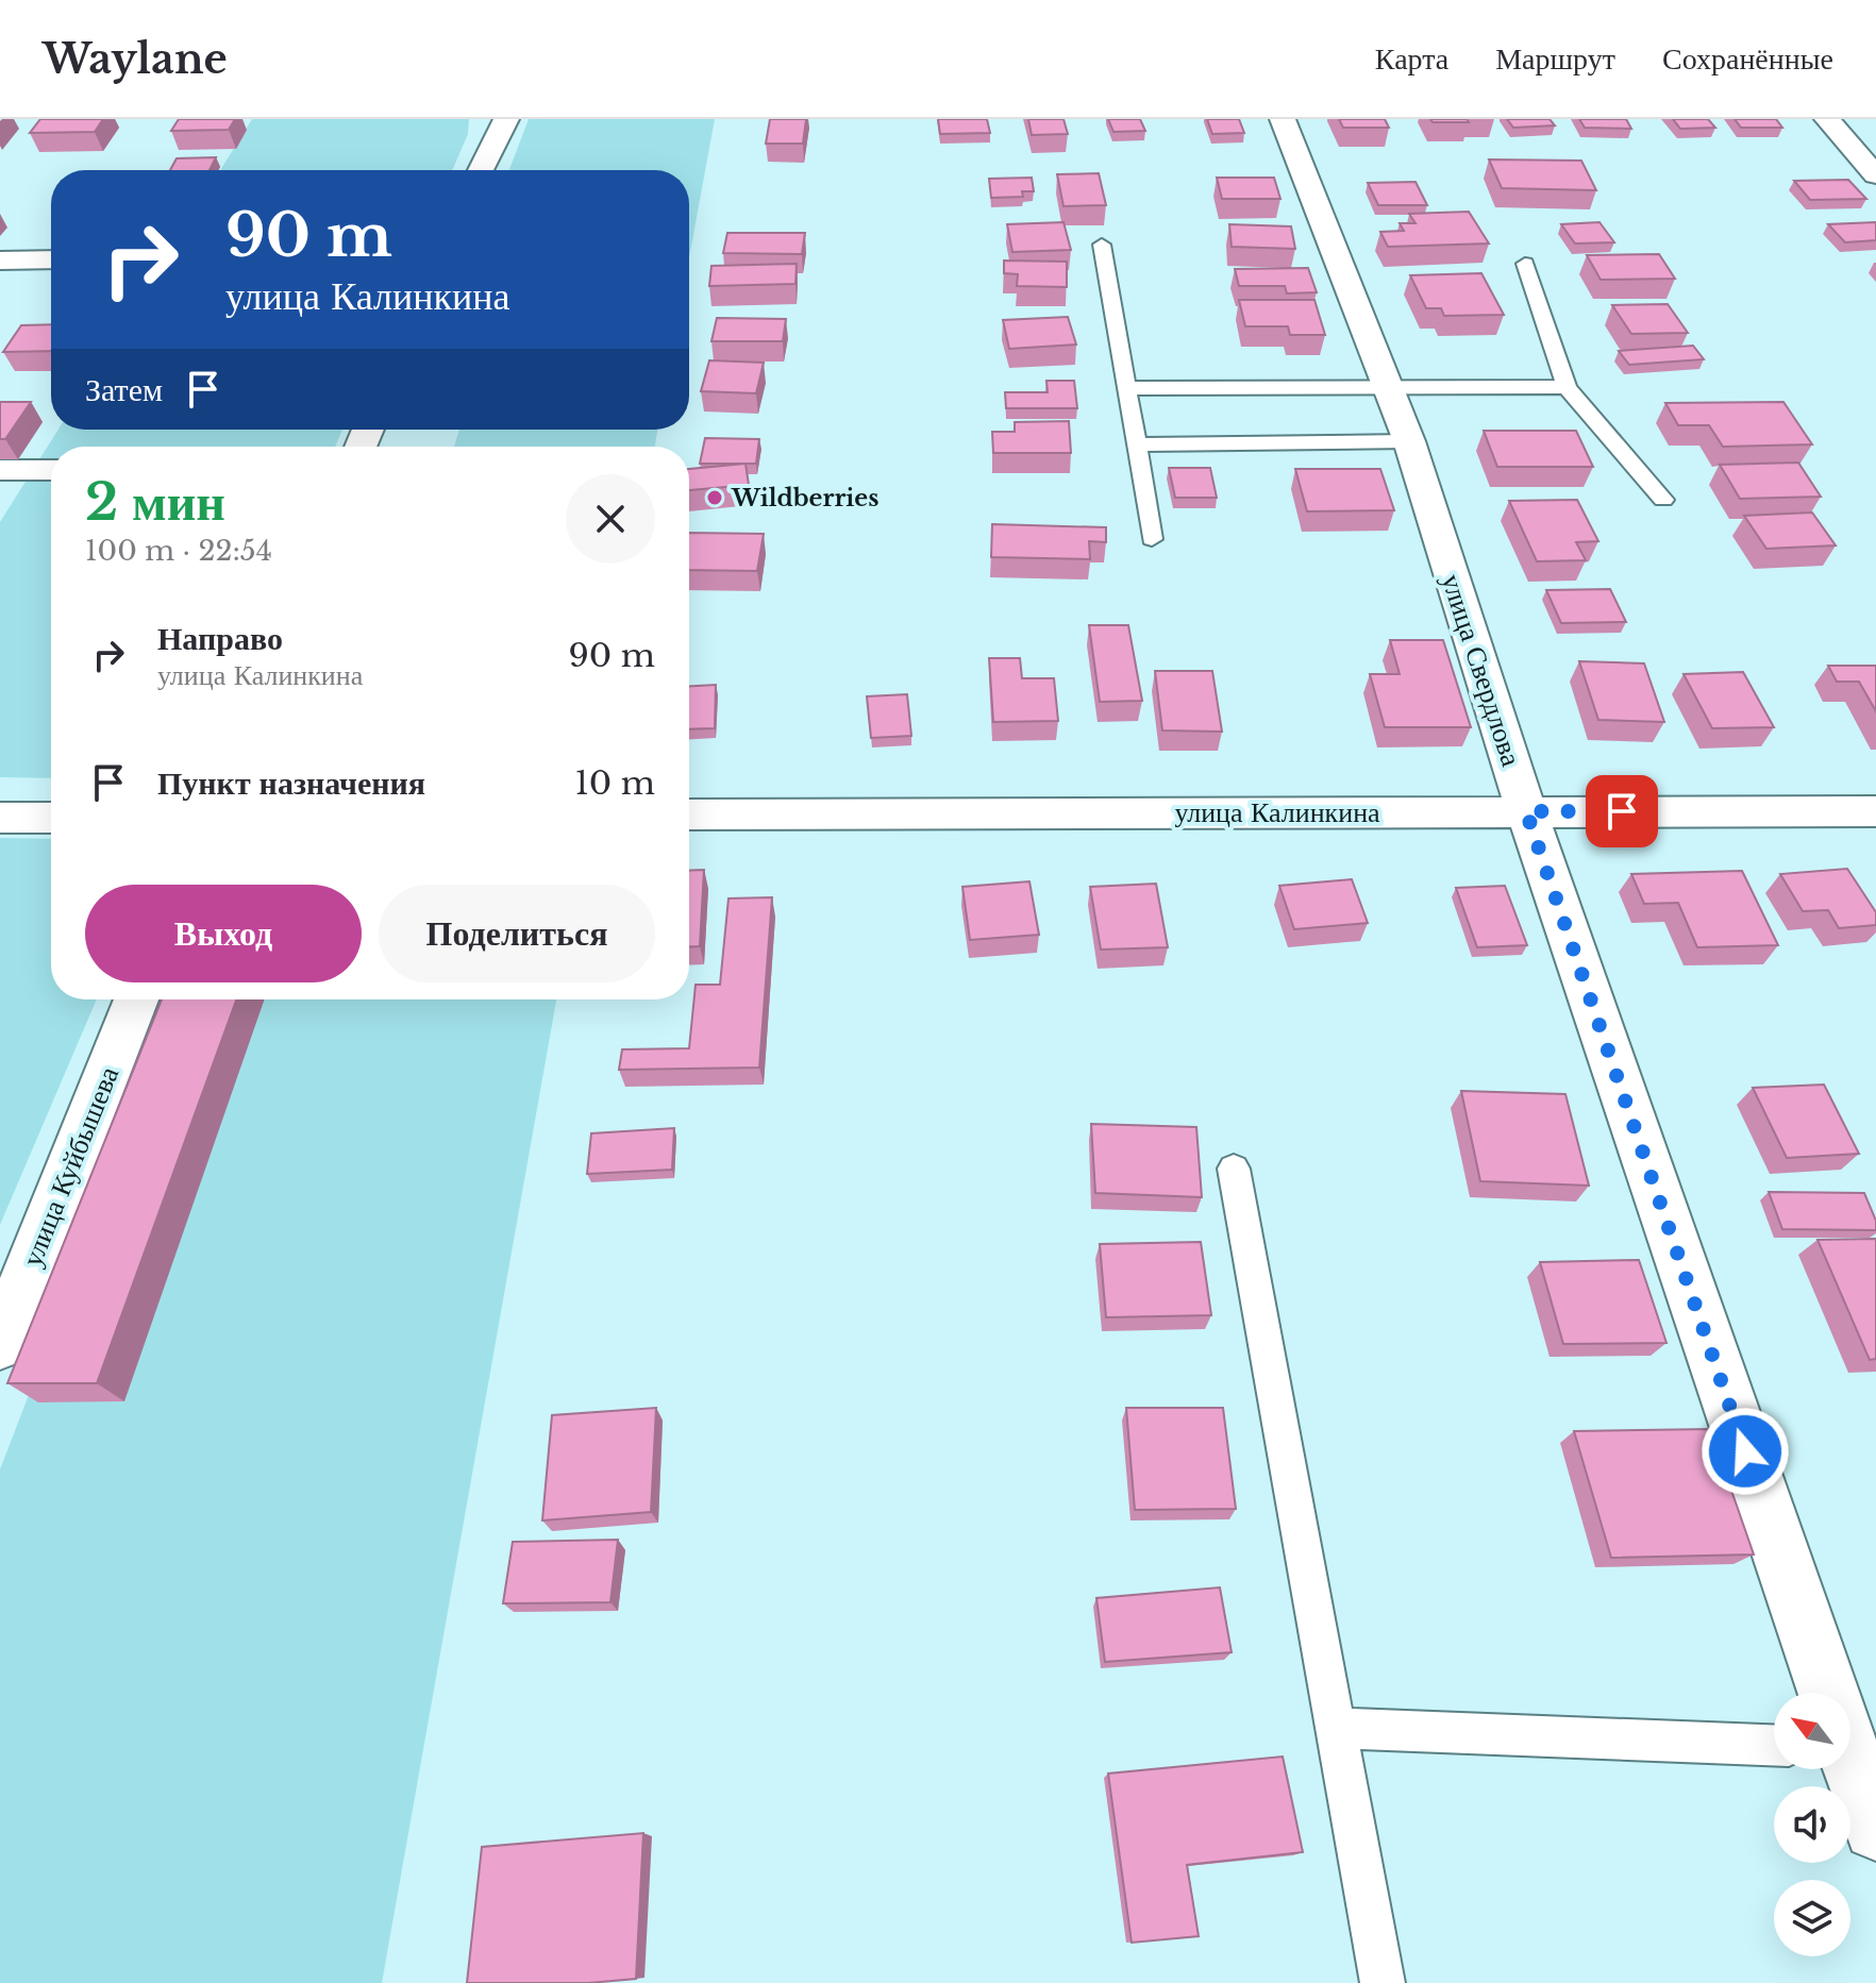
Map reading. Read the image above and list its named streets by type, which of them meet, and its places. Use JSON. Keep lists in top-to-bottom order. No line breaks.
{"streets":{"street":["улица Свердлова","улица Калинкина","улица Куйбышева"]},"crossings":[["улица Свердлова","улица Калинкина"]],"places":["Wildberries"],"north":"top left","page":{"header":"Waylane","nav":["Карта","Маршрут","Сохранённые"],"turn":["90 m","улица Калинкина"],"then":"Затем","heading":["2 мин","100 m · 22:54"],"list":[{"name":"Направо","note":"улица Калинкина","value":"90 m"},{"name":"Пункт назначения","value":"10 m"}],"buttons":["Выход","Поделиться"]}}
